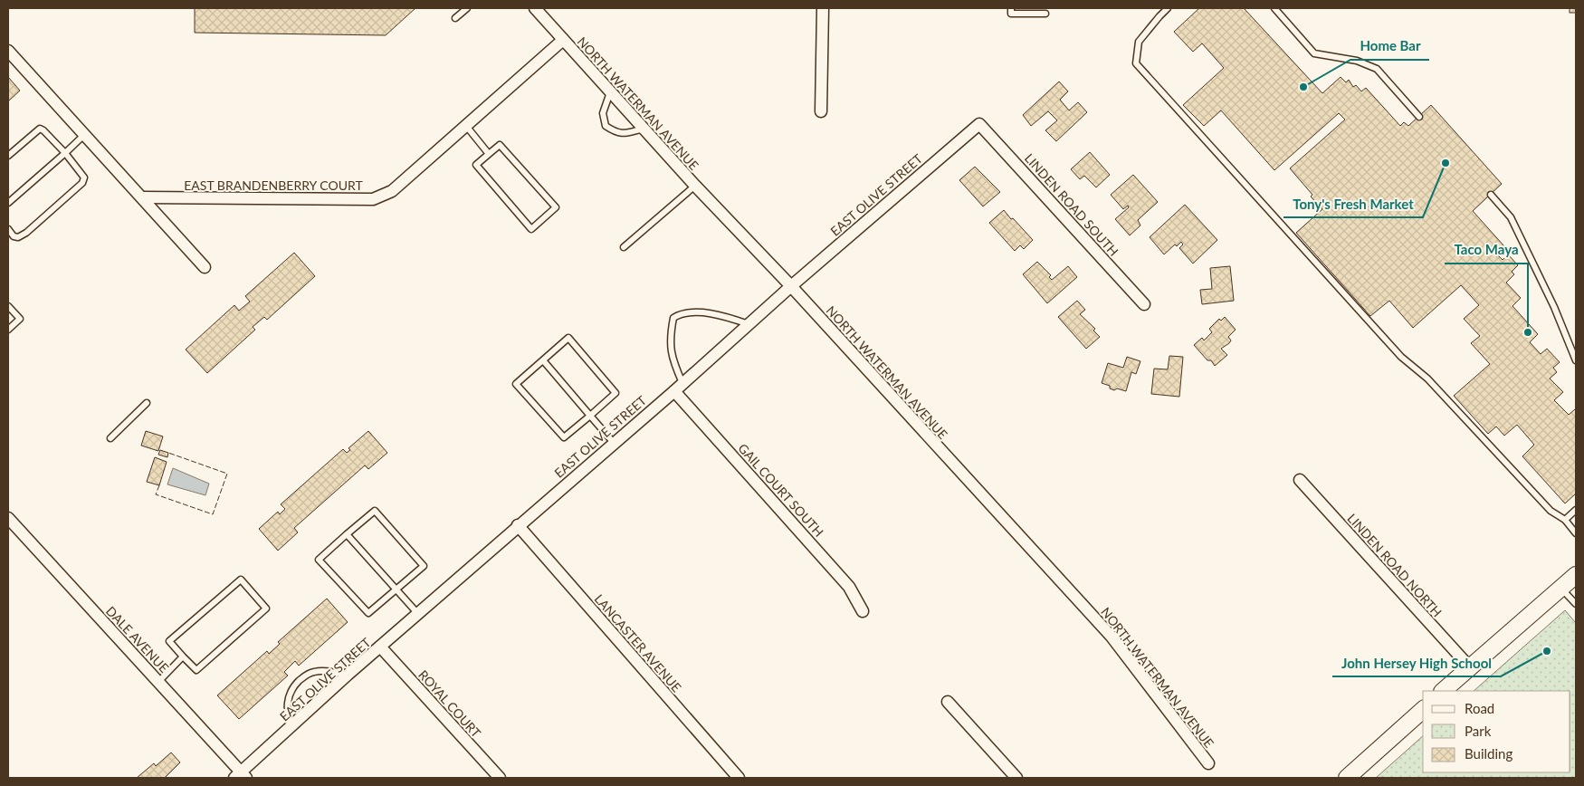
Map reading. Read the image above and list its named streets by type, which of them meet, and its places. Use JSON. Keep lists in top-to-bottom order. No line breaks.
{"streets":{"street":["NORTH WATERMAN AVENUE","EAST BRANDENBERRY COURT","EAST OLIVE STREET","LINDEN ROAD SOUTH","GAIL COURT SOUTH","LINDEN ROAD NORTH","DALE AVENUE","LANCASTER AVENUE","ROYAL COURT"]},"crossings":[["NORTH WATERMAN AVENUE","EAST BRANDENBERRY COURT"],["NORTH WATERMAN AVENUE","EAST OLIVE STREET"],["EAST OLIVE STREET","LINDEN ROAD SOUTH"],["EAST OLIVE STREET","GAIL COURT SOUTH"],["EAST OLIVE STREET","DALE AVENUE"],["EAST OLIVE STREET","LANCASTER AVENUE"],["EAST OLIVE STREET","ROYAL COURT"]],"places":["Home Bar","Tony's Fresh Market","Taco Maya","John Hersey High School"],"legend":["Road","Park","Building"]}
